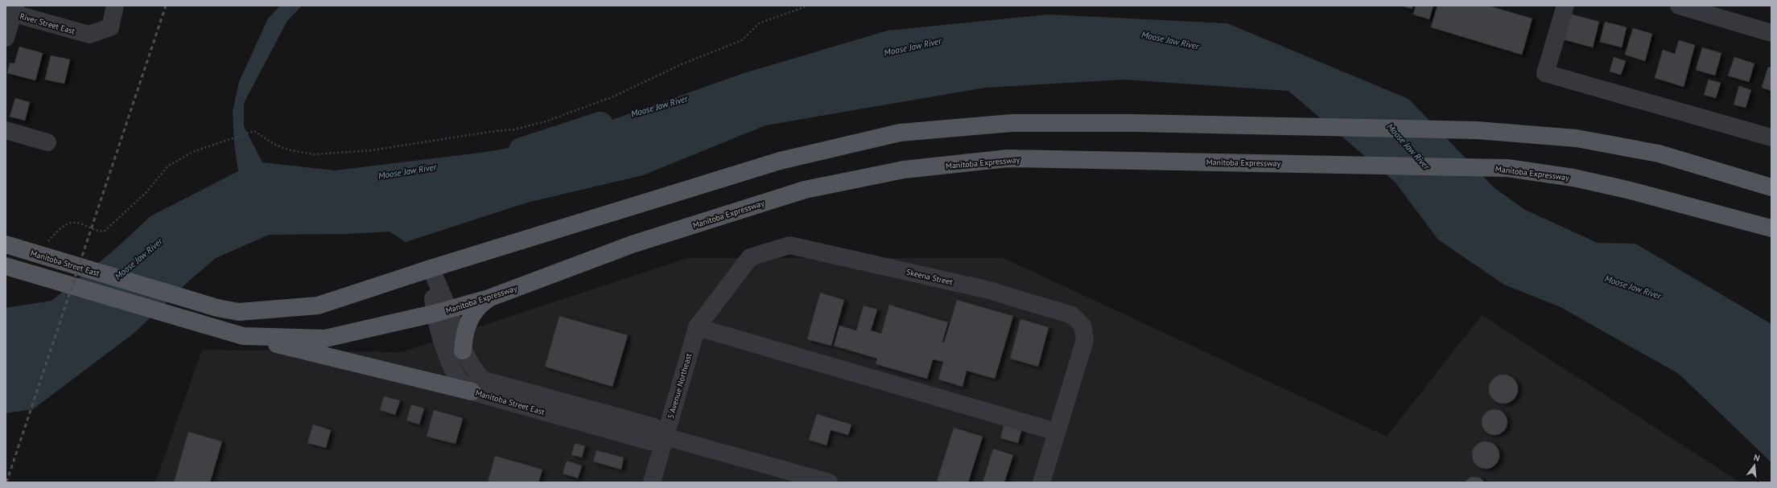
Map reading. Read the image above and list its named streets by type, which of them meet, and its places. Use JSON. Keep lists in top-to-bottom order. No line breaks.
{"streets":{"main road":["Manitoba Expressway","Manitoba Street East"],"street":["River Street East","Skeena Street","5 Avenue Northeast"]},"crossings":[["Manitoba Expressway","Manitoba Street East"],["Manitoba Street East","5 Avenue Northeast"],["Skeena Street","5 Avenue Northeast"]],"water":["Moose Jaw River"],"north":"top"}
